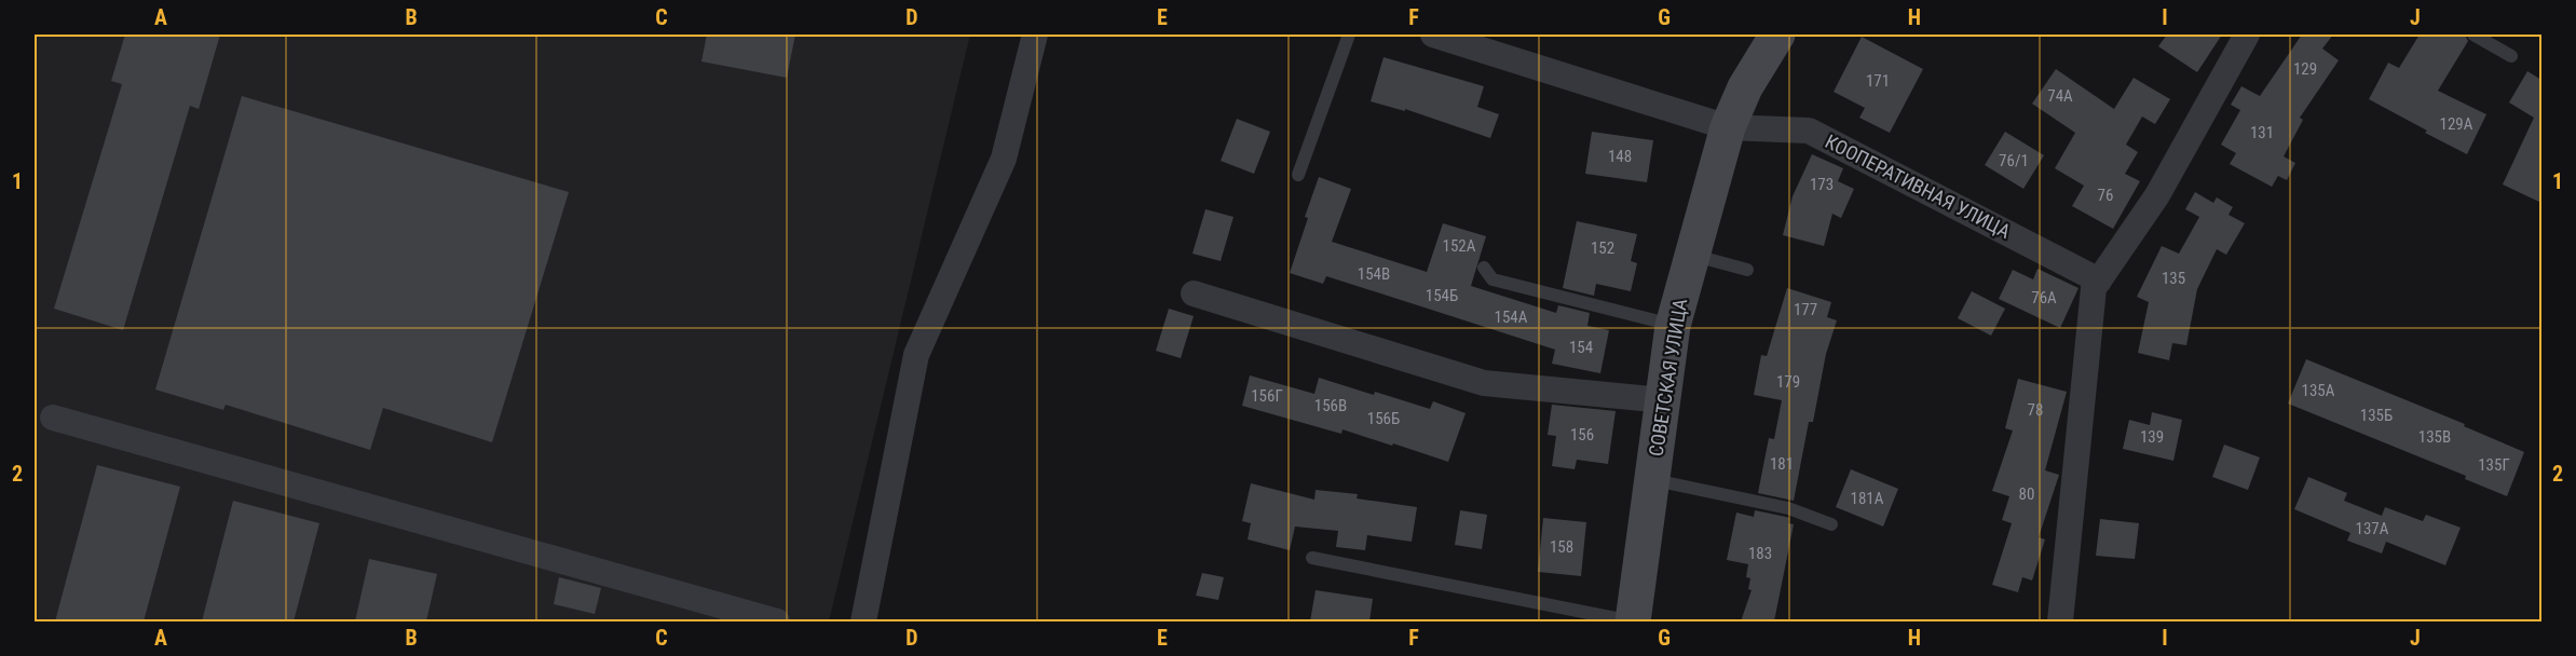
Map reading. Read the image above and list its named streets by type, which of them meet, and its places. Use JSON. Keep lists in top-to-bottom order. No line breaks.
{"streets":{"street":["КООПЕРАТИВНАЯ УЛИЦА","СОВЕТСКАЯ УЛИЦА"]},"crossings":[["КООПЕРАТИВНАЯ УЛИЦА","СОВЕТСКАЯ УЛИЦА"]],"house_numbers":["129","171","74А","129А","131","148","76/1","173","76","152А","152","154В","135","154Б","76А","177","154А","154","179","135А","156Г","156В","78","135Б","156Б","156","139","135В","181","135Г","80","181А","137А","158","183"],"grid":{"columns":["A","B","C","D","E","F","G","H","I","J"],"rows":["1","2"]}}
